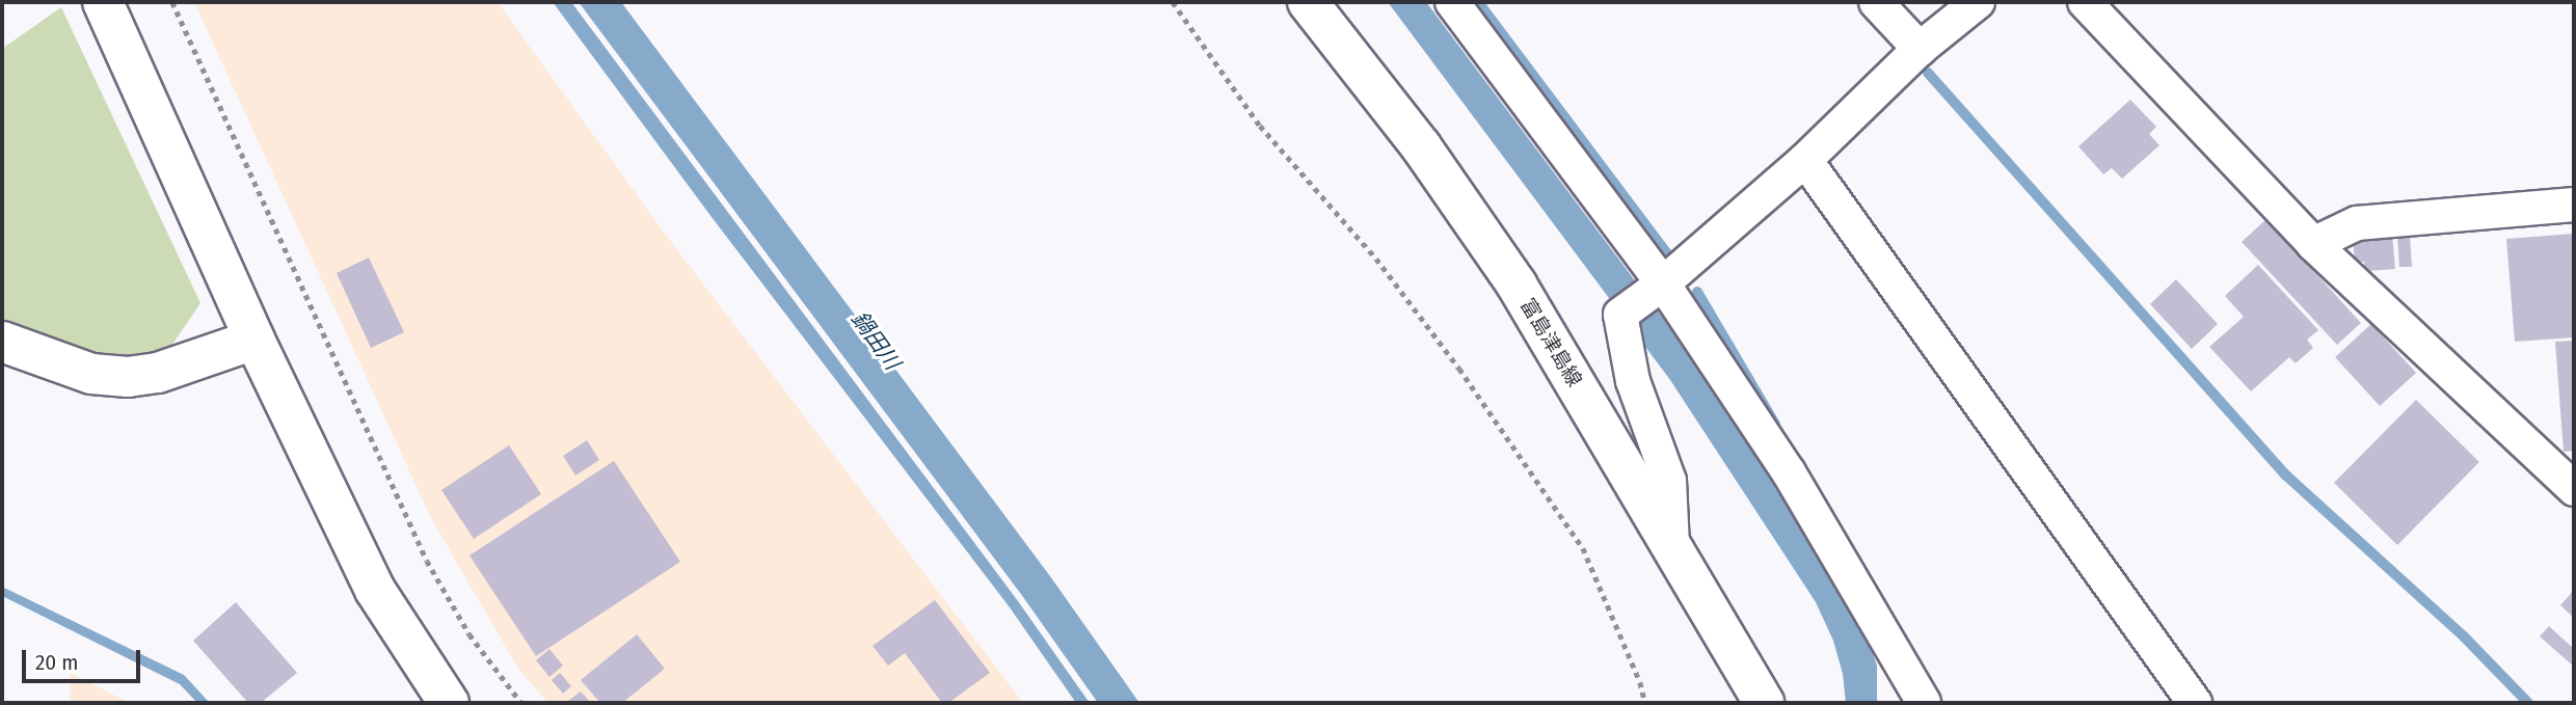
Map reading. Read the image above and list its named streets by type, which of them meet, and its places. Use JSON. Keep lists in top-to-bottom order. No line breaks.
{"streets":{"street":["富島津島線"]},"water":["鍋田川"],"scale_bar":"20 m"}
